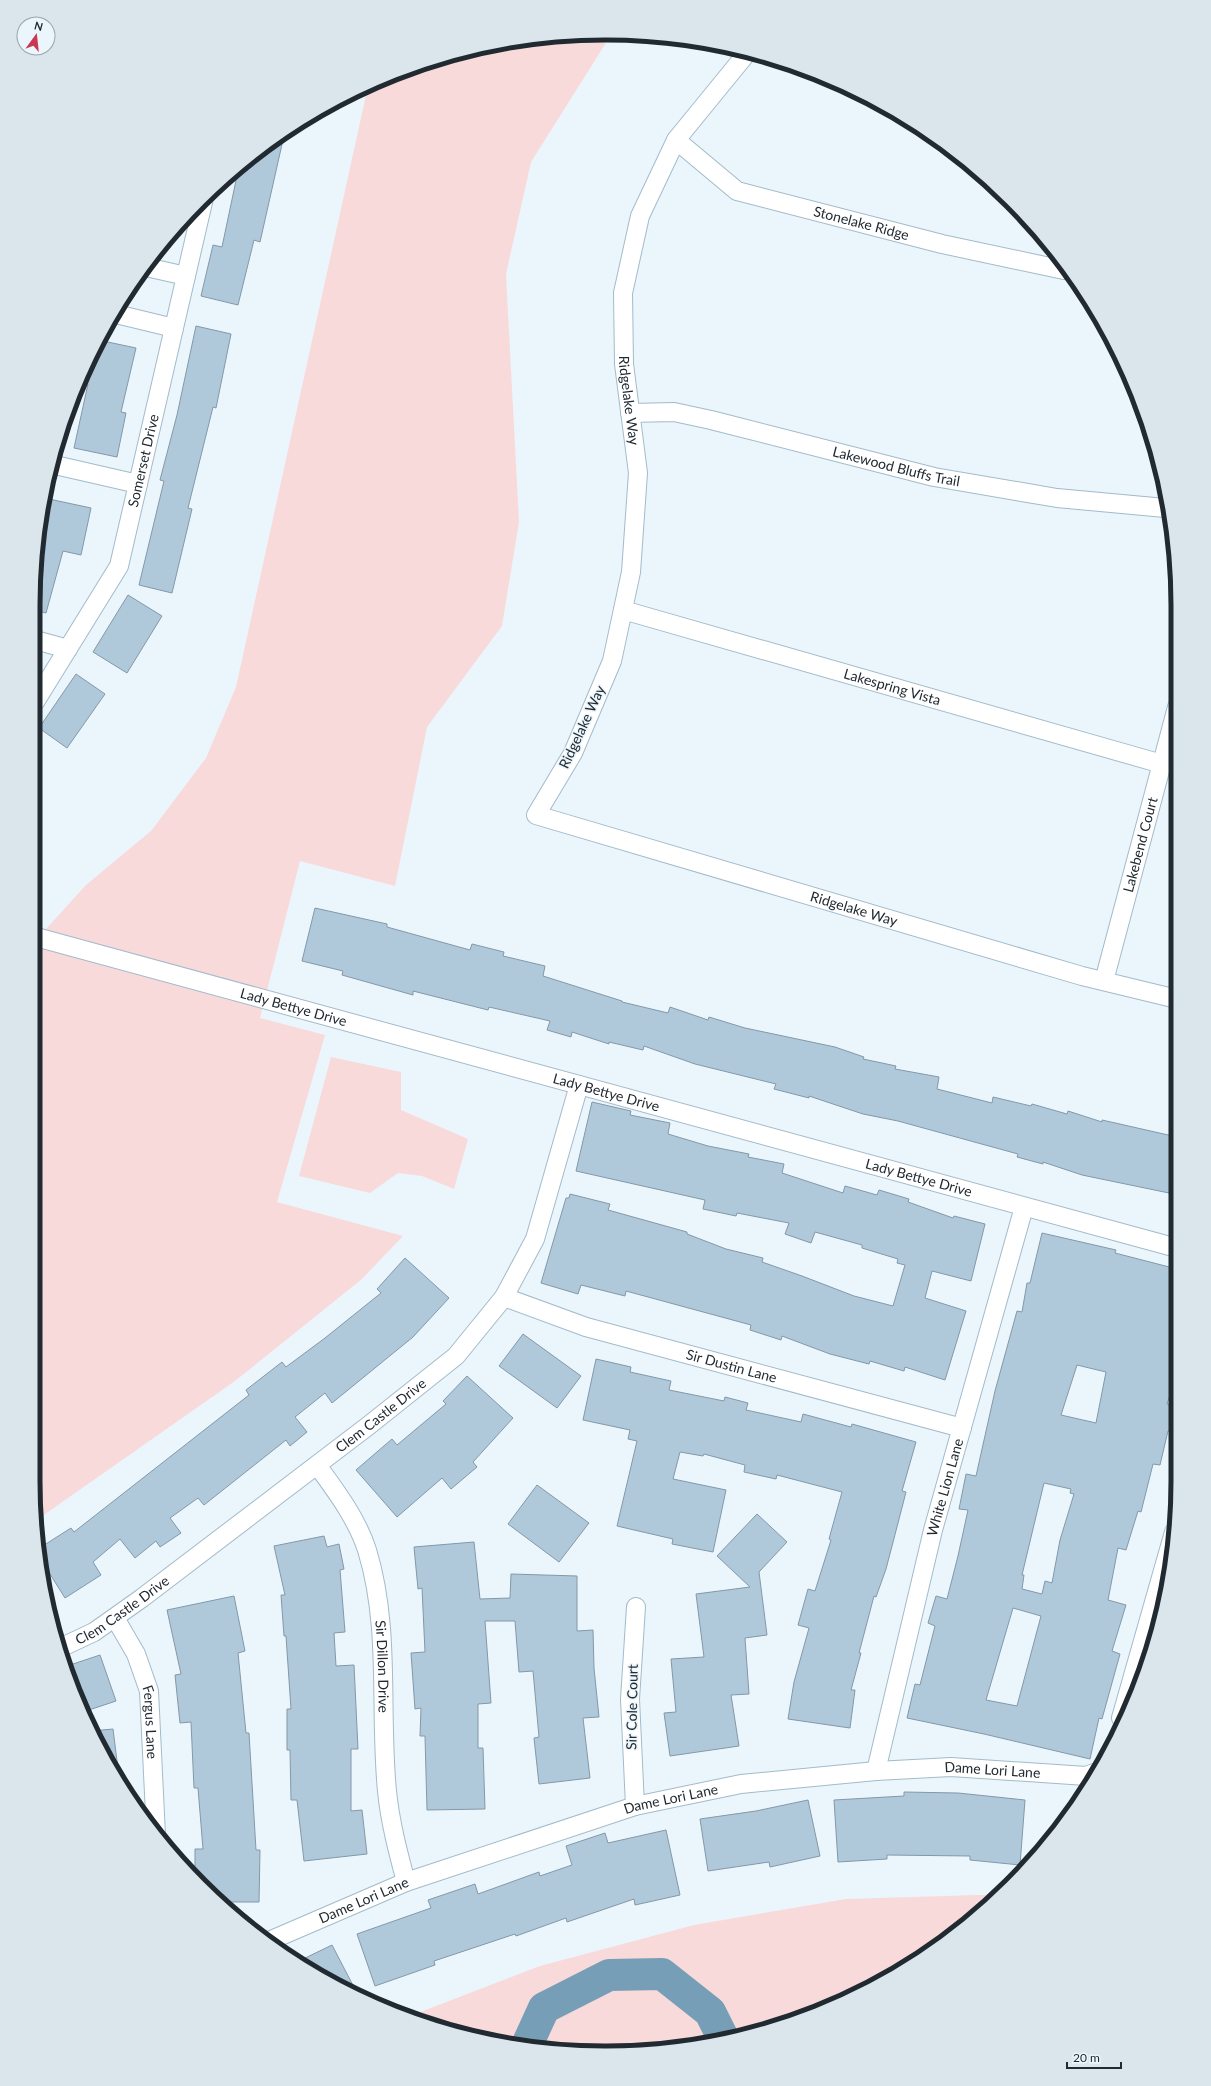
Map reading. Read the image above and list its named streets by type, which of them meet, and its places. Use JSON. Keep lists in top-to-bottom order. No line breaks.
{"streets":{"street":["Stonelake Ridge","Ridgelake Way","Somerset Drive","Lakewood Bluffs Trail","Lakespring Vista","Lakebend Court","Lady Bettye Drive","Sir Dustin Lane","Clem Castle Drive","White Lion Lane","Sir Dillon Drive","Sir Cole Court","Fergus Lane","Dame Lori Lane"]},"crossings":[["Stonelake Ridge","Ridgelake Way"],["Ridgelake Way","Lakewood Bluffs Trail"],["Ridgelake Way","Lakespring Vista"],["Ridgelake Way","Lakebend Court"],["Lakespring Vista","Lakebend Court"],["Lady Bettye Drive","Clem Castle Drive"],["Lady Bettye Drive","White Lion Lane"],["Sir Dustin Lane","Clem Castle Drive"],["Sir Dustin Lane","White Lion Lane"],["Clem Castle Drive","Sir Dillon Drive"],["Clem Castle Drive","Fergus Lane"],["White Lion Lane","Dame Lori Lane"],["Sir Dillon Drive","Dame Lori Lane"],["Sir Cole Court","Dame Lori Lane"]],"scale_bar":"20 m","north":"top"}
